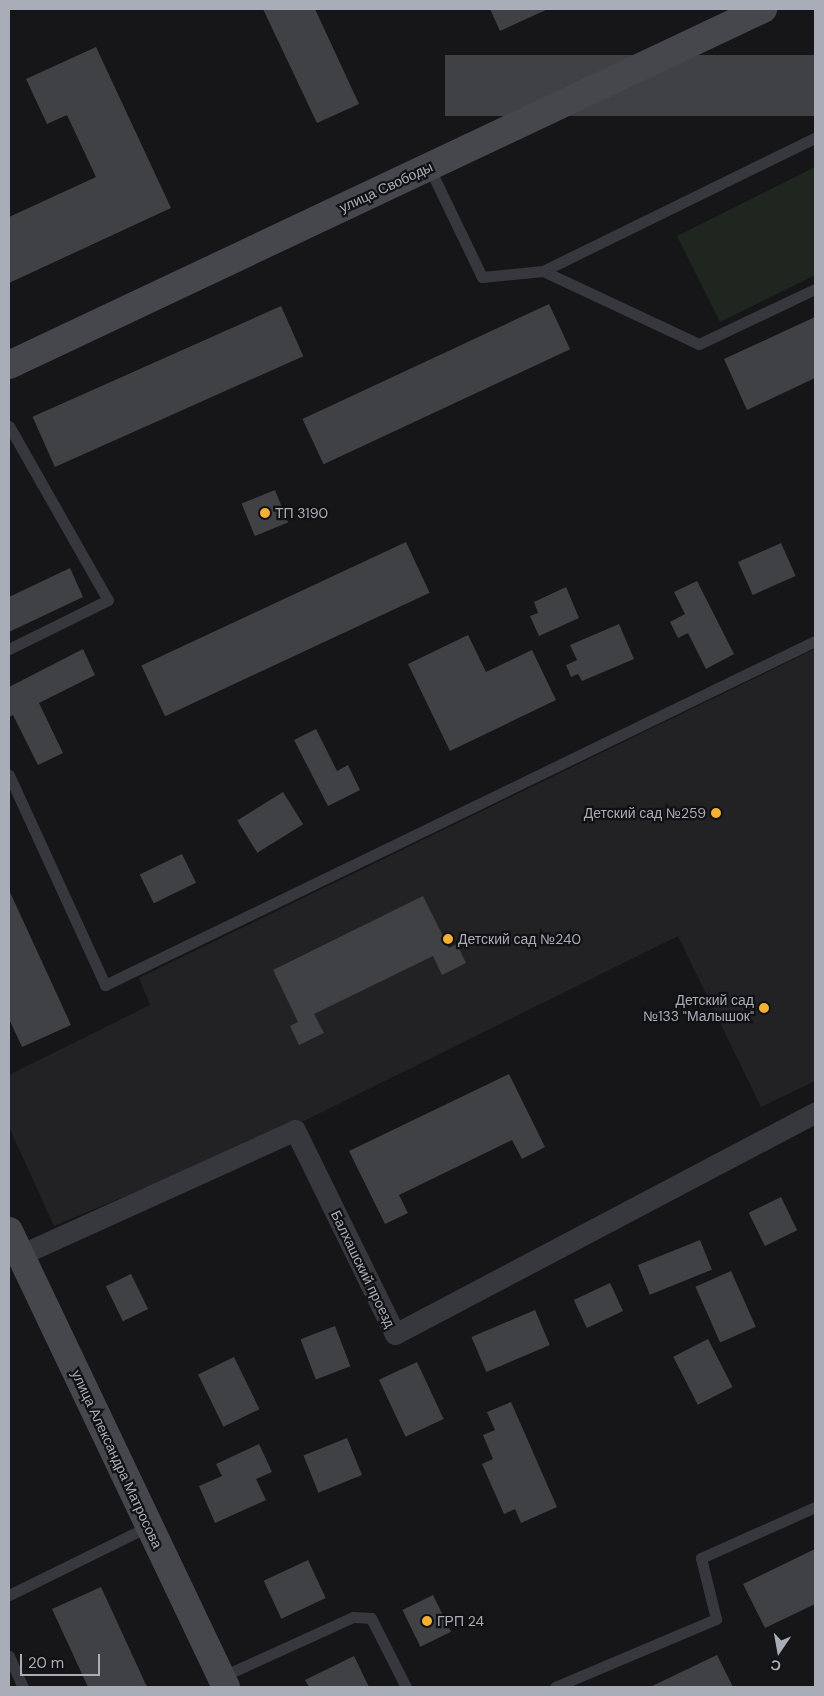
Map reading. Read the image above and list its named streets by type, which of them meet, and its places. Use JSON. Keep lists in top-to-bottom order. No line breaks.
{"streets":{"main road":["улица Свободы","улица Александра Матросова"],"street":["Балхашский проезд"]},"crossings":[["Балхашский проезд","улица Александра Матросова"]],"places":["ТП 3190","Детский сад №259","Детский сад №240","Детский сад №133 \"Малышок\"","ГРП 24"],"scale_bar":"20 m","north":"bottom"}
